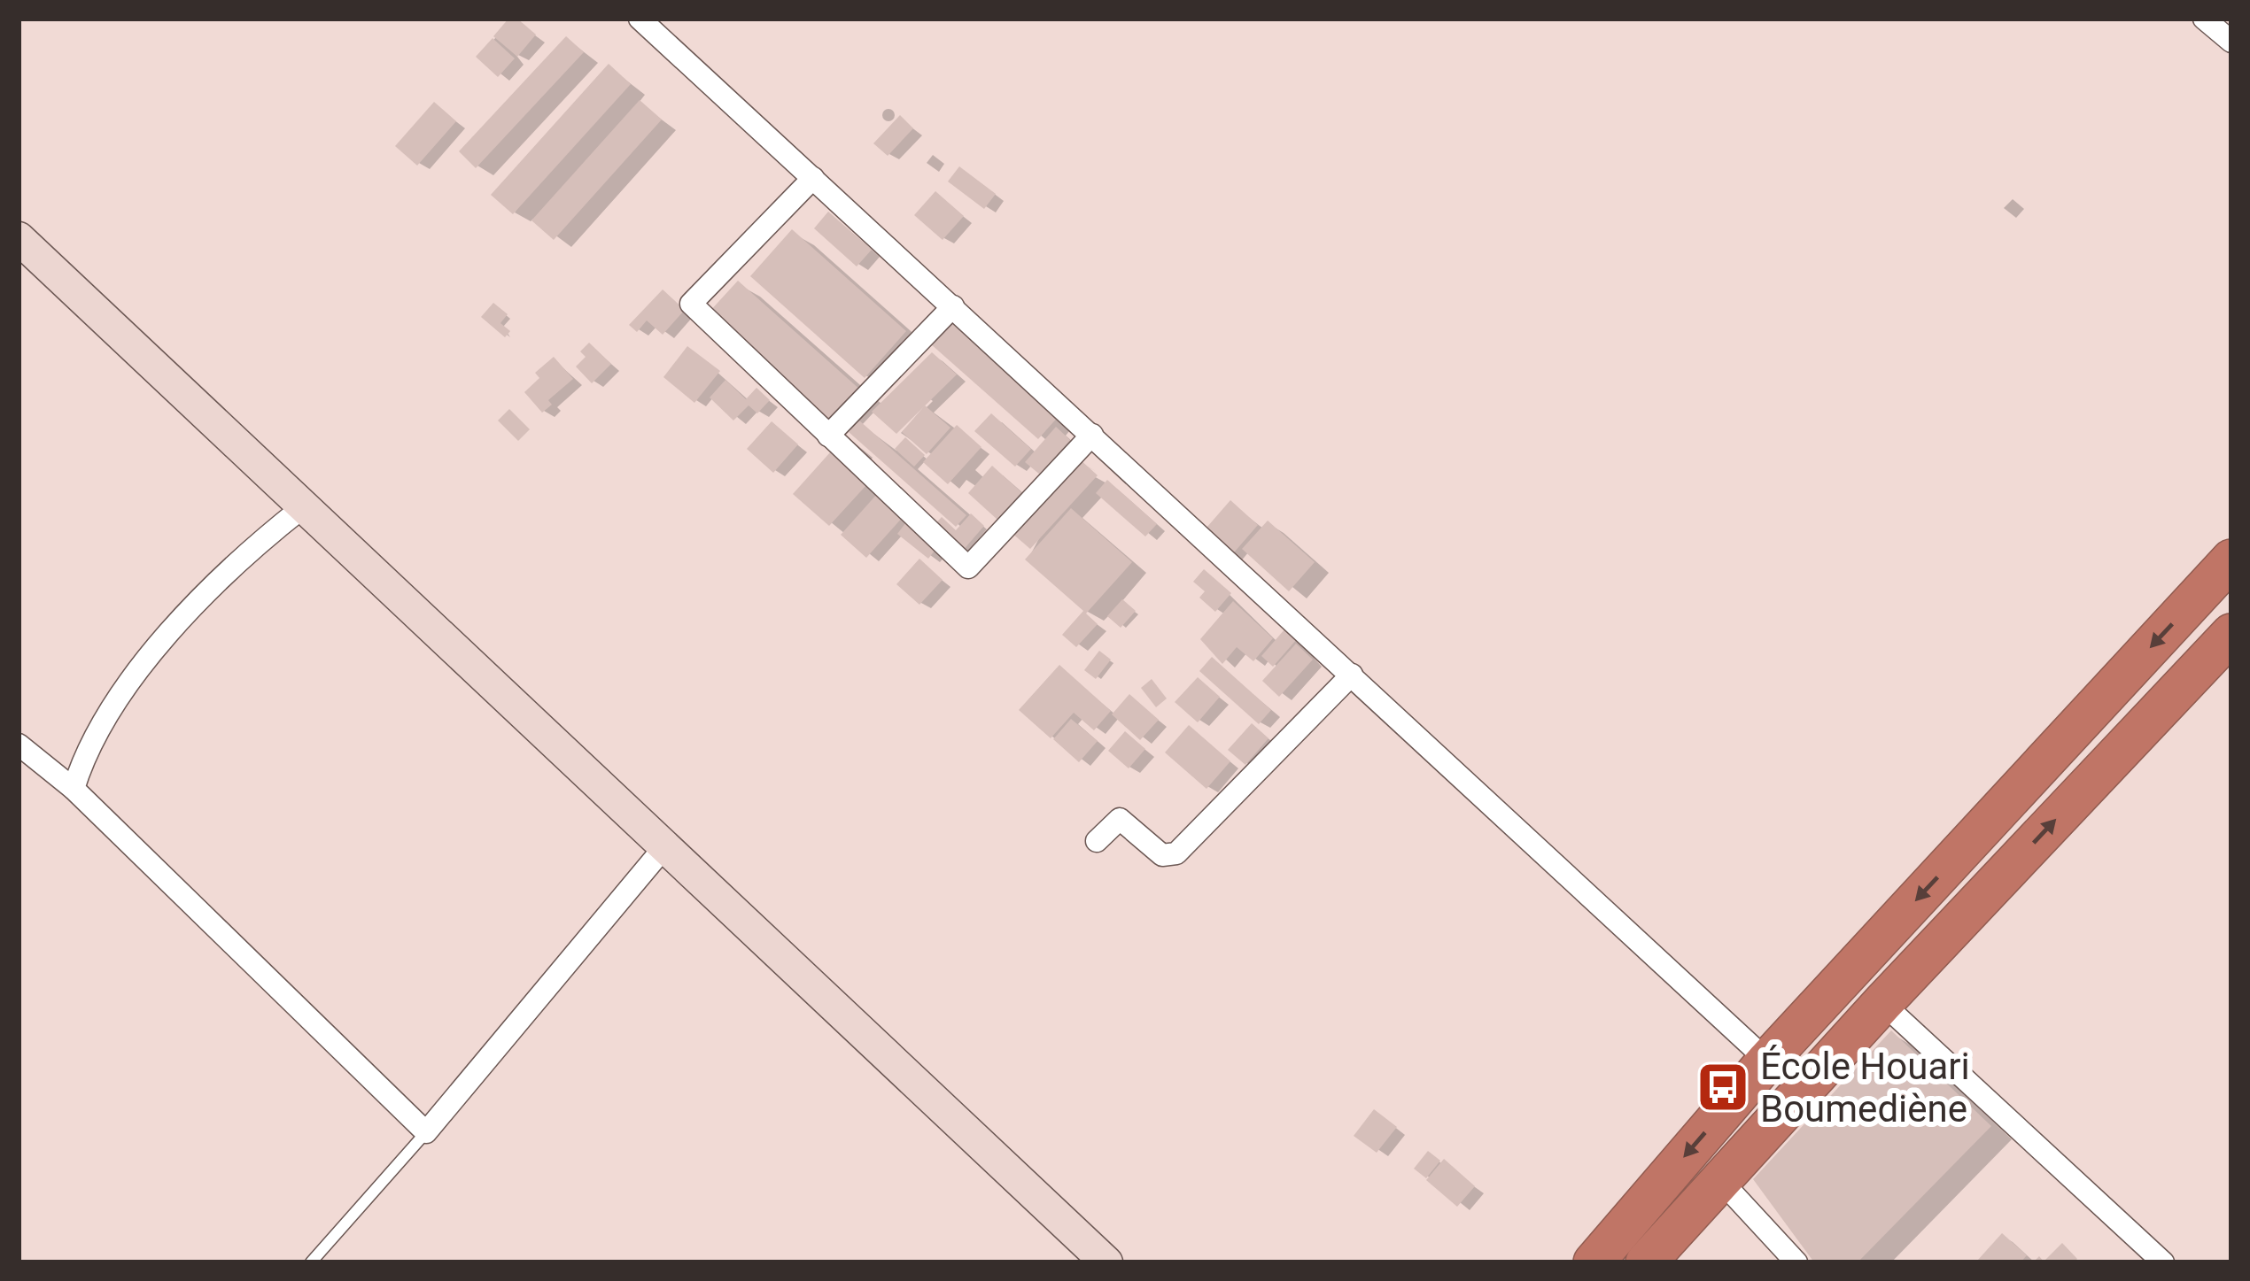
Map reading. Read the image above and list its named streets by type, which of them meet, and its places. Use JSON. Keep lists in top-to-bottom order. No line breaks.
{"places":{"bus stop":["École Houari Boumediène"]}}
